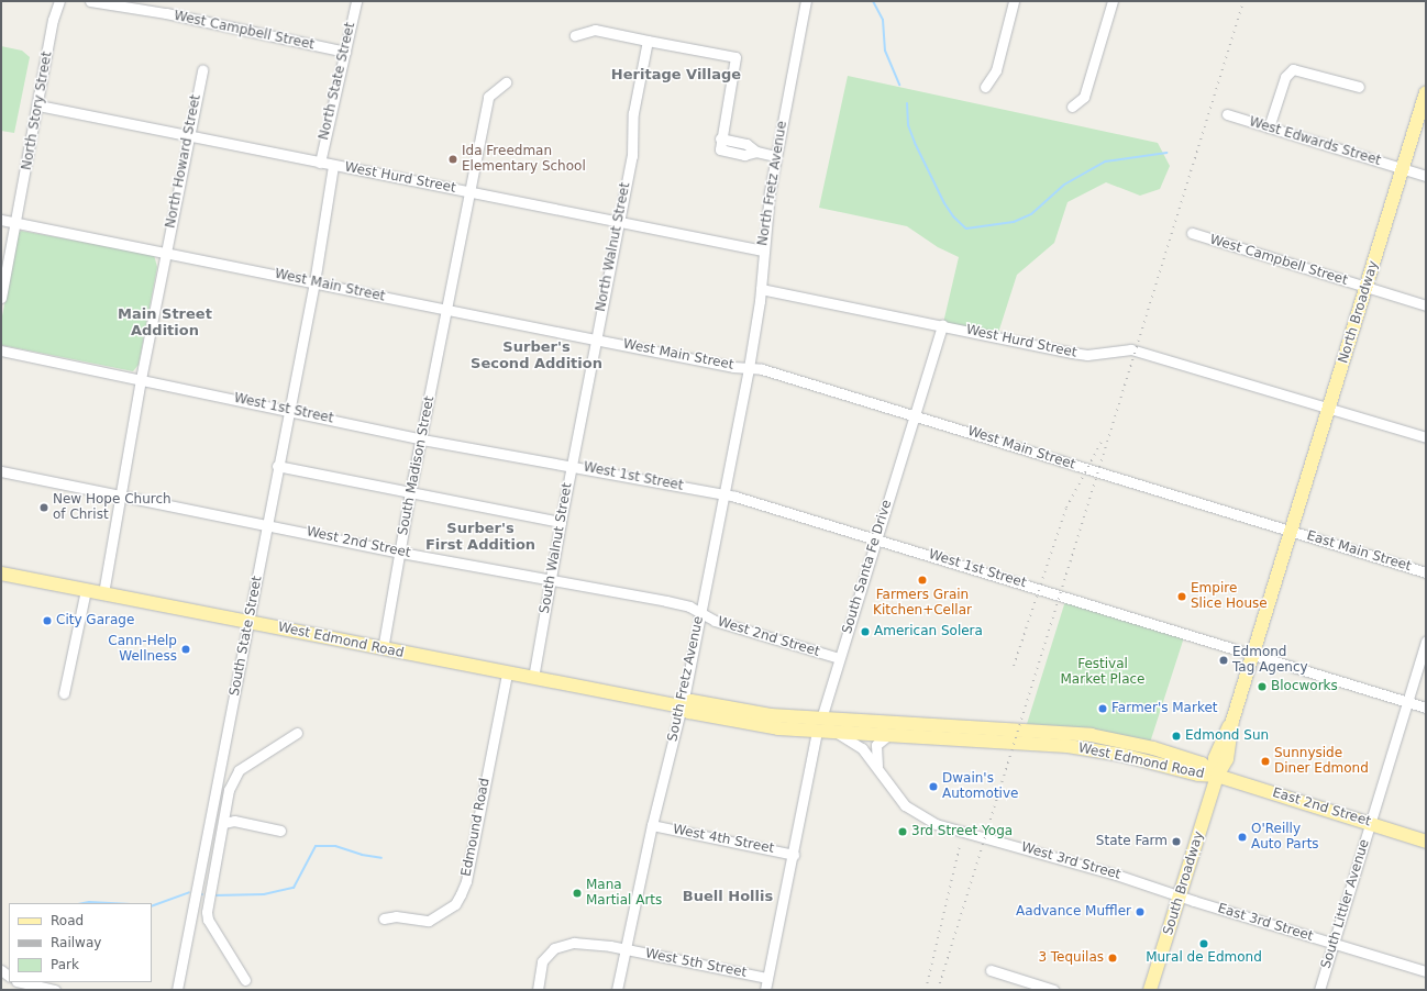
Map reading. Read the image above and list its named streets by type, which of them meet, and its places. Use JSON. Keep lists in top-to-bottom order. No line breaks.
{"streets":{"main road":["North Broadway","West Edmond Road","East 2nd Street","South Broadway"],"street":["West Campbell Street","North State Street","North Story Street","West Edwards Street","North Howard Street","West Hurd Street","North Fretz Avenue","North Walnut Street","West Main Street","West 1st Street","South Madison Street","West 2nd Street","South Walnut Street","East Main Street","South Santa Fe Drive","South State Street","South Fretz Avenue","Edmound Road","West 4th Street","West 3rd Street","South Littler Avenue","East 3rd Street","West 5th Street"]},"crossings":[["West Campbell Street","North State Street"],["West Campbell Street","North Broadway"],["North State Street","West Hurd Street"],["North Story Street","West Hurd Street"],["North Story Street","West Main Street"],["West Edwards Street","North Broadway"],["North Howard Street","West Hurd Street"],["North Howard Street","West Main Street"],["North Howard Street","West 1st Street"],["North Howard Street","West 2nd Street"],["North Howard Street","West Edmond Road"],["West Hurd Street","North Fretz Avenue"],["West Hurd Street","North Walnut Street"],["West Hurd Street","North Broadway"],["West Hurd Street","South Madison Street"],["West Hurd Street","South Santa Fe Drive"],["North Fretz Avenue","West Main Street"],["North Fretz Avenue","South Fretz Avenue"],["North Walnut Street","West Main Street"],["North Walnut Street","South Walnut Street"],["West Main Street","North Broadway"],["West Main Street","South Madison Street"],["West Main Street","South Walnut Street"],["West Main Street","East Main Street"],["West Main Street","South Santa Fe Drive"],["West Main Street","South State Street"],["West Main Street","South Fretz Avenue"],["West Main Street","South Broadway"],["North Broadway","East Main Street"],["North Broadway","South Broadway"],["West 1st Street","South Madison Street"],["West 1st Street","South Walnut Street"],["West 1st Street","South Santa Fe Drive"],["West 1st Street","South State Street"],["West 1st Street","South Fretz Avenue"],["West 1st Street","South Broadway"],["West 1st Street","South Littler Avenue"],["South Madison Street","West 2nd Street"],["South Madison Street","West Edmond Road"],["West 2nd Street","South Walnut Street"],["West 2nd Street","South Santa Fe Drive"],["West 2nd Street","South State Street"],["West 2nd Street","South Fretz Avenue"],["South Walnut Street","West Edmond Road"],["East Main Street","South Broadway"],["South Santa Fe Drive","West Edmond Road"],["South State Street","West Edmond Road"],["West Edmond Road","South Fretz Avenue"],["West Edmond Road","East 2nd Street"],["West Edmond Road","Edmound Road"],["West Edmond Road","West 3rd Street"],["West Edmond Road","South Broadway"],["South Fretz Avenue","West 4th Street"],["South Fretz Avenue","West 5th Street"],["East 2nd Street","South Broadway"],["East 2nd Street","South Littler Avenue"],["West 3rd Street","South Broadway"],["West 3rd Street","East 3rd Street"],["South Broadway","East 3rd Street"],["South Littler Avenue","East 3rd Street"]],"districts":["Heritage Village","Main Street Addition","Surber's Second Addition","Surber's First Addition","Buell Hollis"],"parks":["Festival Market Place"],"places":["Ida Freedman Elementary School","New Hope Church of Christ","Farmers Grain Kitchen+Cellar","Empire Slice House","City Garage","American Solera","Cann-Help Wellness","Edmond Tag Agency","Blocworks","Farmer's Market","Edmond Sun","Sunnyside Diner Edmond","Dwain's Automotive","3rd Street Yoga","O'Reilly Auto Parts","State Farm","Mana Martial Arts","Aadvance Muffler","Mural de Edmond","3 Tequilas"],"legend":["Road","Railway","Park"]}
